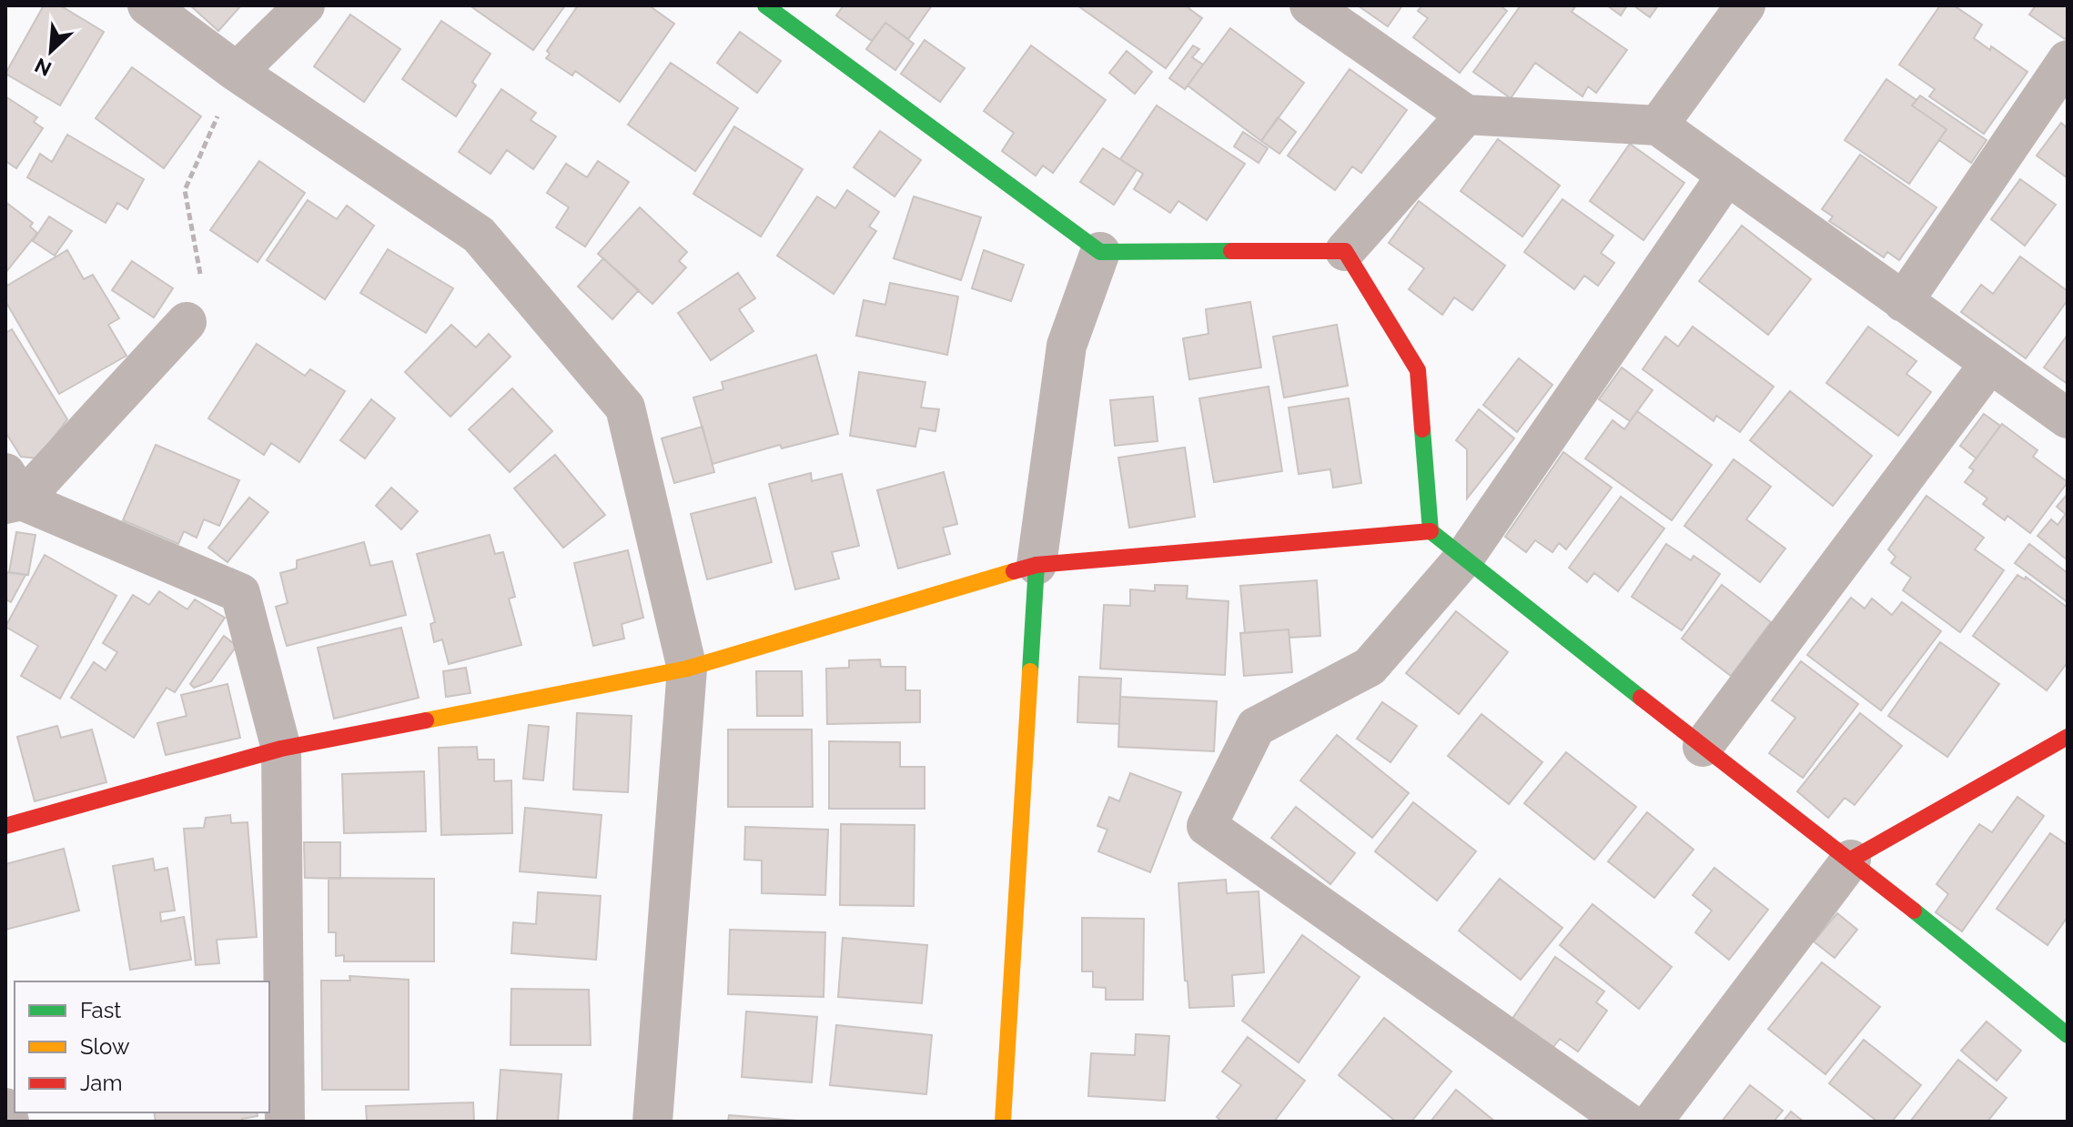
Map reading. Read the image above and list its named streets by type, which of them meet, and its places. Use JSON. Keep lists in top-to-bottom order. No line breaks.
{"legend":["Fast","Slow","Jam"],"north":"bottom left"}
